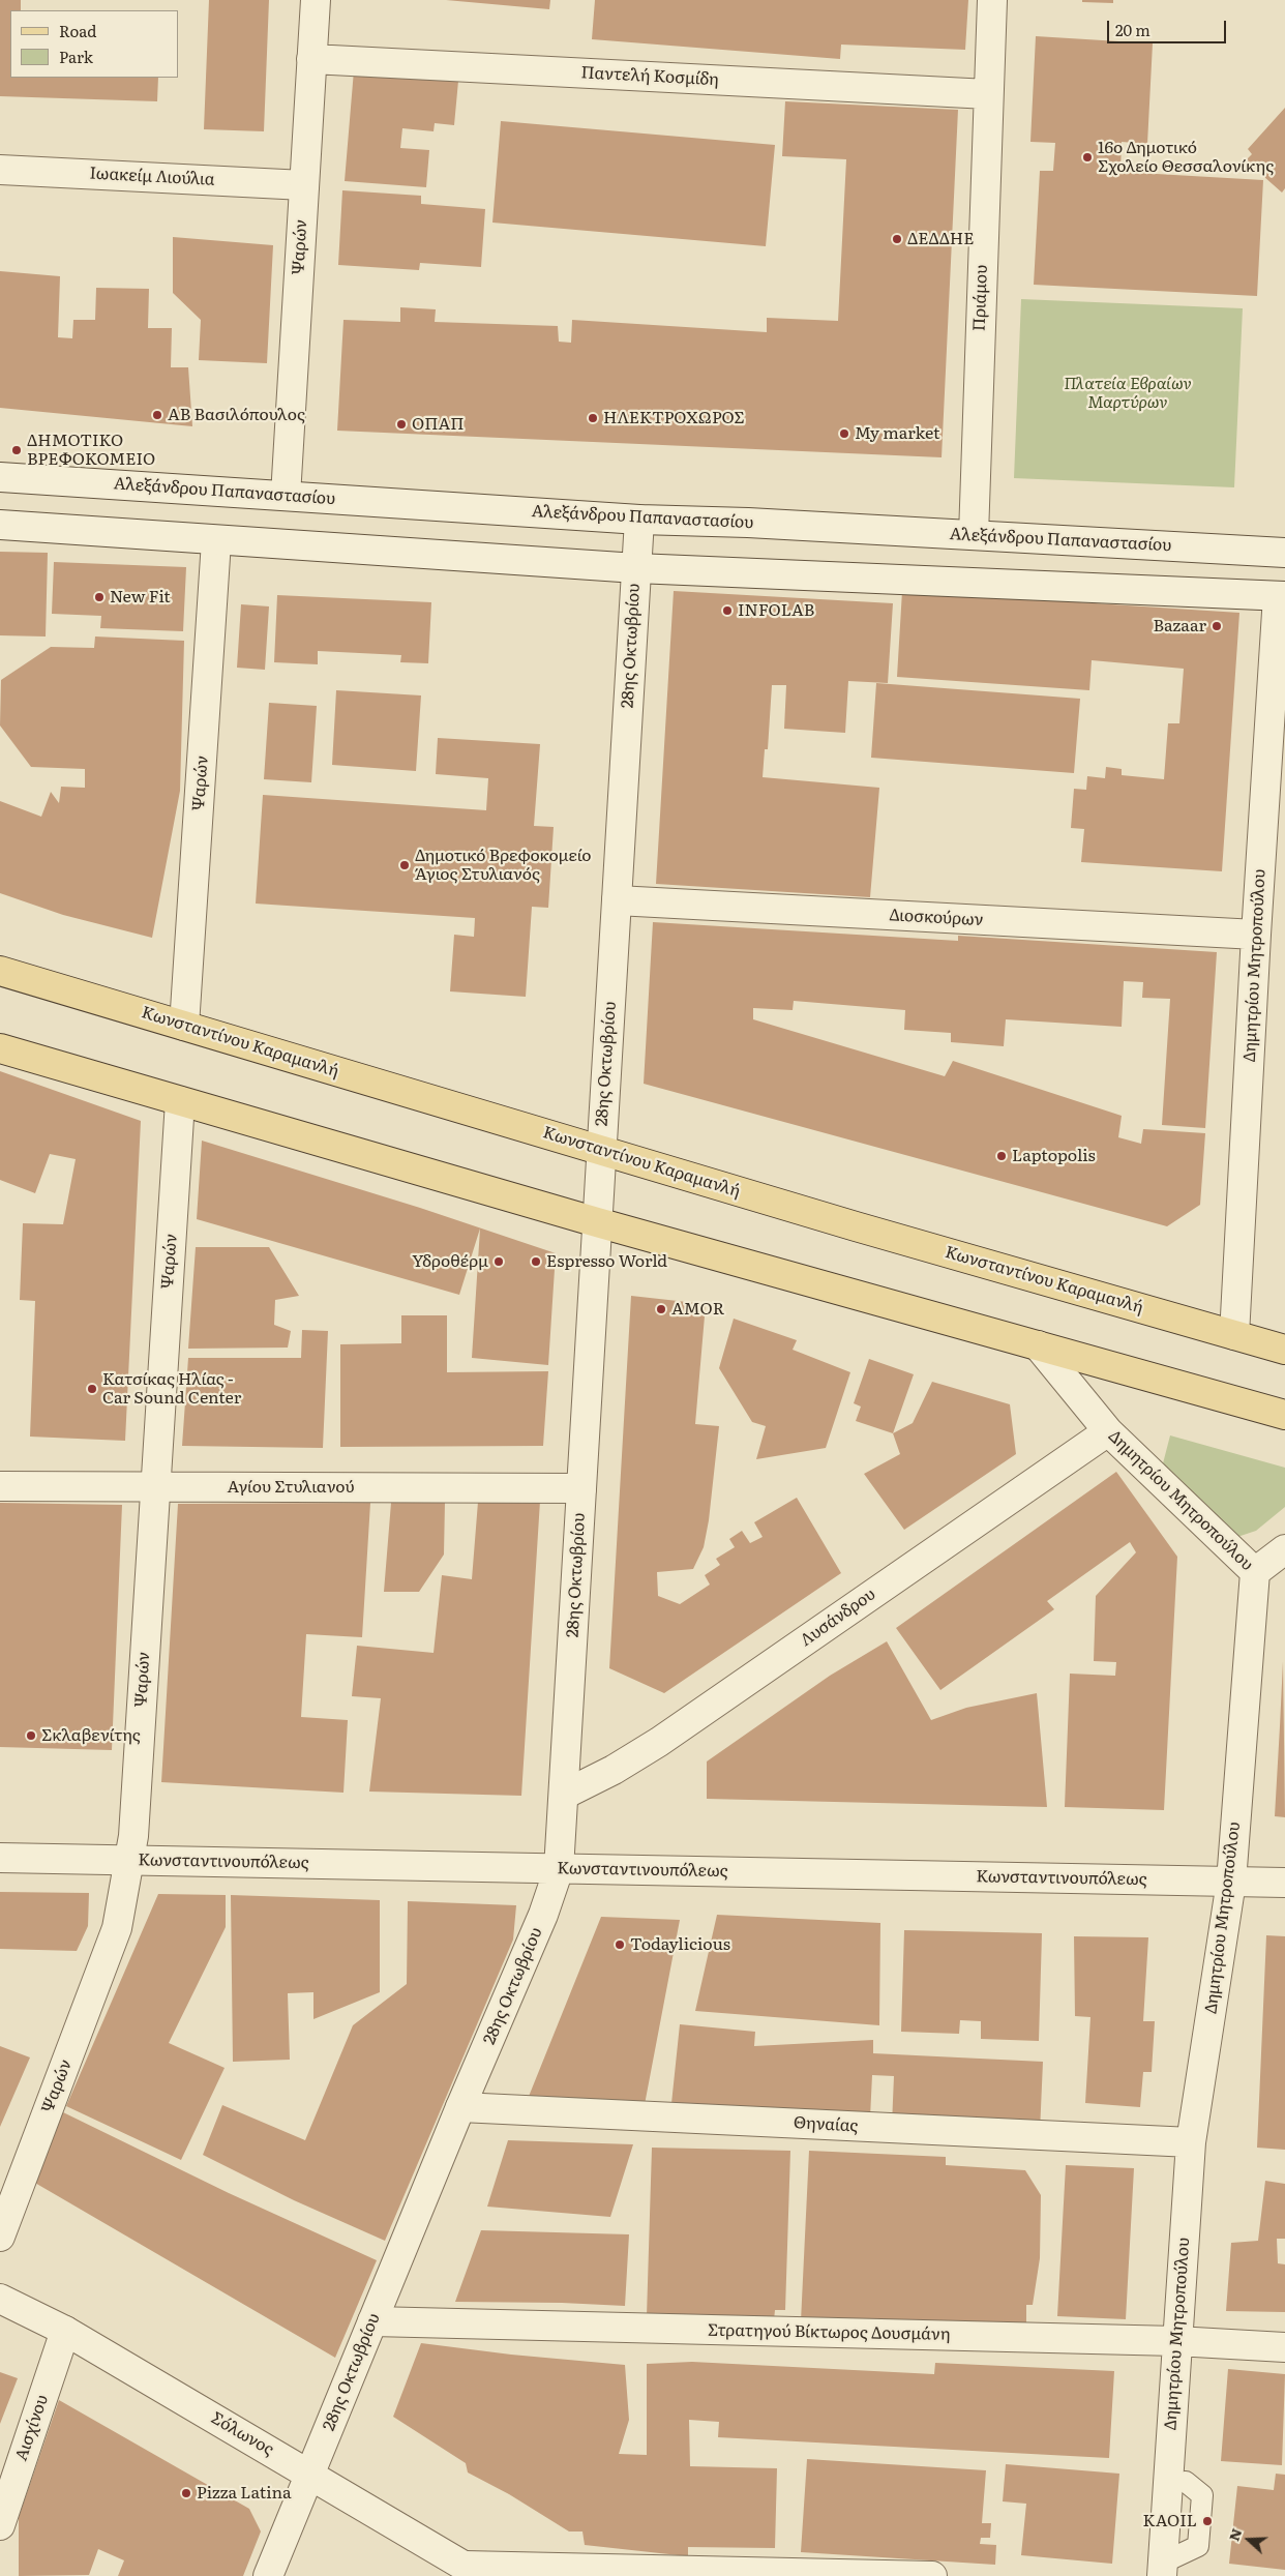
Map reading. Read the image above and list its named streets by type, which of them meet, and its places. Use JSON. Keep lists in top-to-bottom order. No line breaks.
{"streets":{"main road":["Κωνσταντίνου Καραμανλή"],"street":["Παντελή Κοσμίδη","Ιωακείμ Λιούλια","Ψαρών","Πριάμου","Αλεξάνδρου Παπαναστασίου","28ης Οκτωβρίου","Διοσκούρων","Δημητρίου Μητροπούλου","Αγίου Στυλιανού","Λυσάνδρου","Κωνσταντινουπόλεως","Θηναίας","Στρατηγού Βίκτωρος Δουσμάνη","Αισχίνου","Σόλωνος"]},"crossings":[["Παντελή Κοσμίδη","Ψαρών"],["Παντελή Κοσμίδη","Πριάμου"],["Ιωακείμ Λιούλια","Ψαρών"],["Ψαρών","Αλεξάνδρου Παπαναστασίου"],["Ψαρών","Κωνσταντίνου Καραμανλή"],["Ψαρών","Αγίου Στυλιανού"],["Ψαρών","Κωνσταντινουπόλεως"],["Πριάμου","Αλεξάνδρου Παπαναστασίου"],["Αλεξάνδρου Παπαναστασίου","28ης Οκτωβρίου"],["28ης Οκτωβρίου","Διοσκούρων"],["28ης Οκτωβρίου","Κωνσταντίνου Καραμανλή"],["28ης Οκτωβρίου","Αγίου Στυλιανού"],["28ης Οκτωβρίου","Λυσάνδρου"],["28ης Οκτωβρίου","Κωνσταντινουπόλεως"],["28ης Οκτωβρίου","Θηναίας"],["28ης Οκτωβρίου","Στρατηγού Βίκτωρος Δουσμάνη"],["28ης Οκτωβρίου","Σόλωνος"],["Διοσκούρων","Δημητρίου Μητροπούλου"],["Δημητρίου Μητροπούλου","Κωνσταντίνου Καραμανλή"],["Δημητρίου Μητροπούλου","Λυσάνδρου"],["Δημητρίου Μητροπούλου","Κωνσταντινουπόλεως"],["Δημητρίου Μητροπούλου","Θηναίας"],["Δημητρίου Μητροπούλου","Στρατηγού Βίκτωρος Δουσμάνη"],["Αισχίνου","Σόλωνος"]],"parks":["Πλατεία Εβραίων Μαρτύρων"],"places":["16ο Δημοτικό Σχολείο Θεσσαλονίκης","ΔΕΔΔΗΕ","ΑΒ Βασιλόπουλος","ΗΛΕΚΤΡΟΧΩΡΟΣ","ΟΠΑΠ","My market","ΔΗΜΟΤΙΚΟ ΒΡΕΦΟΚΟΜΕΙΟ","New Fit","INFOLAB","Bazaar","Δημοτικό Βρεφοκομείο Άγιος Στυλιανός","Laptopolis","Υδροθέρμ","Espresso World","AMOR","Κατσίκας Ηλίας - Car Sound Center","Σκλαβενίτης","Todaylicious","Pizza Latina","KAOIL"],"legend":["Road","Park"],"scale_bar":"20 m","north":"left"}
